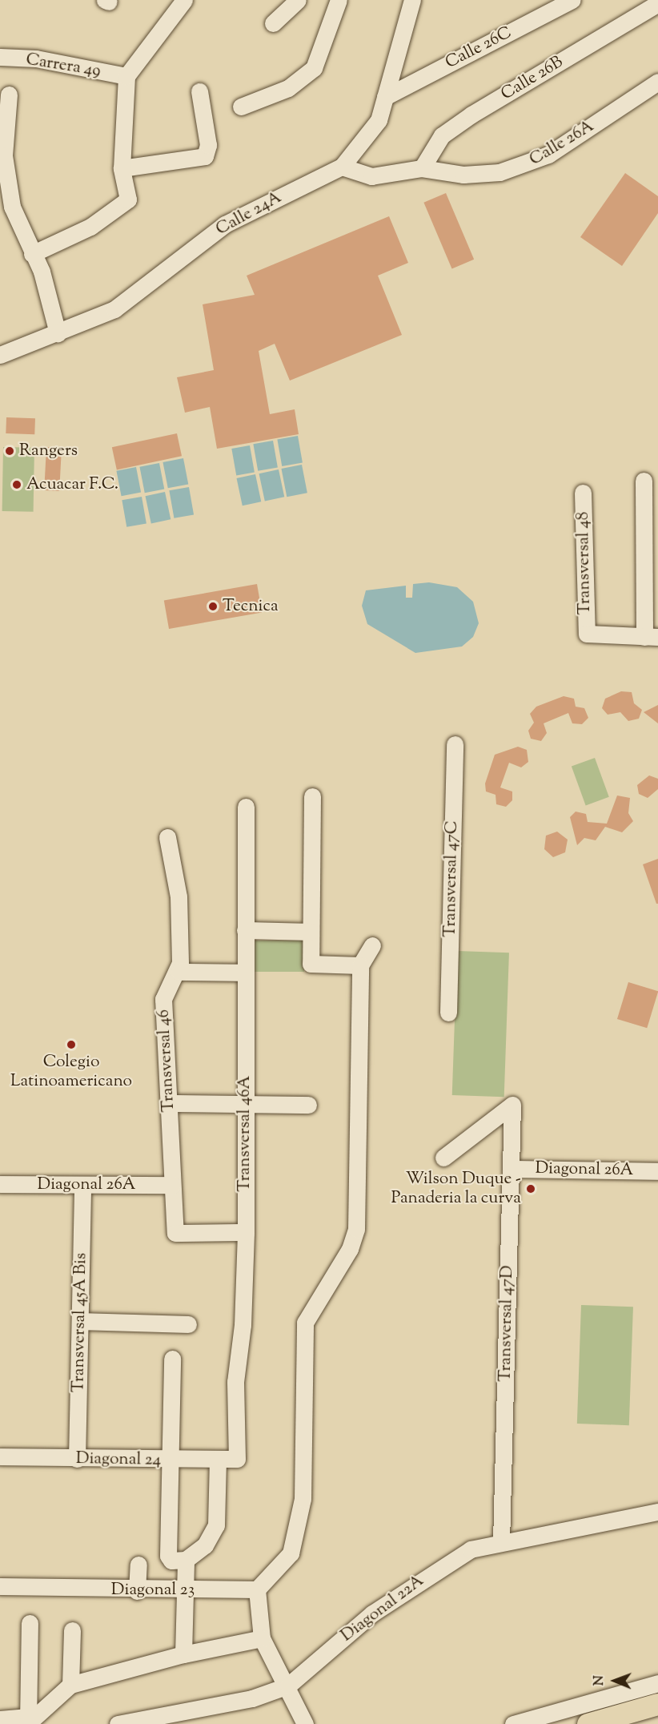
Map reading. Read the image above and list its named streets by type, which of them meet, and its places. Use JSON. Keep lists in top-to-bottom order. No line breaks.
{"streets":{"street":["Calle 26C","Carrera 49","Calle 26B","Calle 26A","Calle 24A","Transversal 48","Transversal 47C","Transversal 46","Transversal 46A","Diagonal 26A","Transversal 45A Bis","Transversal 47D","Diagonal 24","Diagonal 23","Diagonal 22A"]},"crossings":[["Calle 26C","Calle 24A"],["Calle 26B","Calle 26A"],["Calle 26A","Calle 24A"],["Transversal 46","Transversal 46A"],["Transversal 46","Diagonal 26A"],["Transversal 46A","Diagonal 24"],["Diagonal 26A","Transversal 45A Bis"],["Diagonal 26A","Transversal 47D"],["Transversal 45A Bis","Diagonal 24"],["Transversal 47D","Diagonal 22A"]],"places":["Rangers","Acuacar F.C.","Tecnica","Colegio Latinoamericano","Wilson Duque - Panaderia la curva"],"north":"left"}
